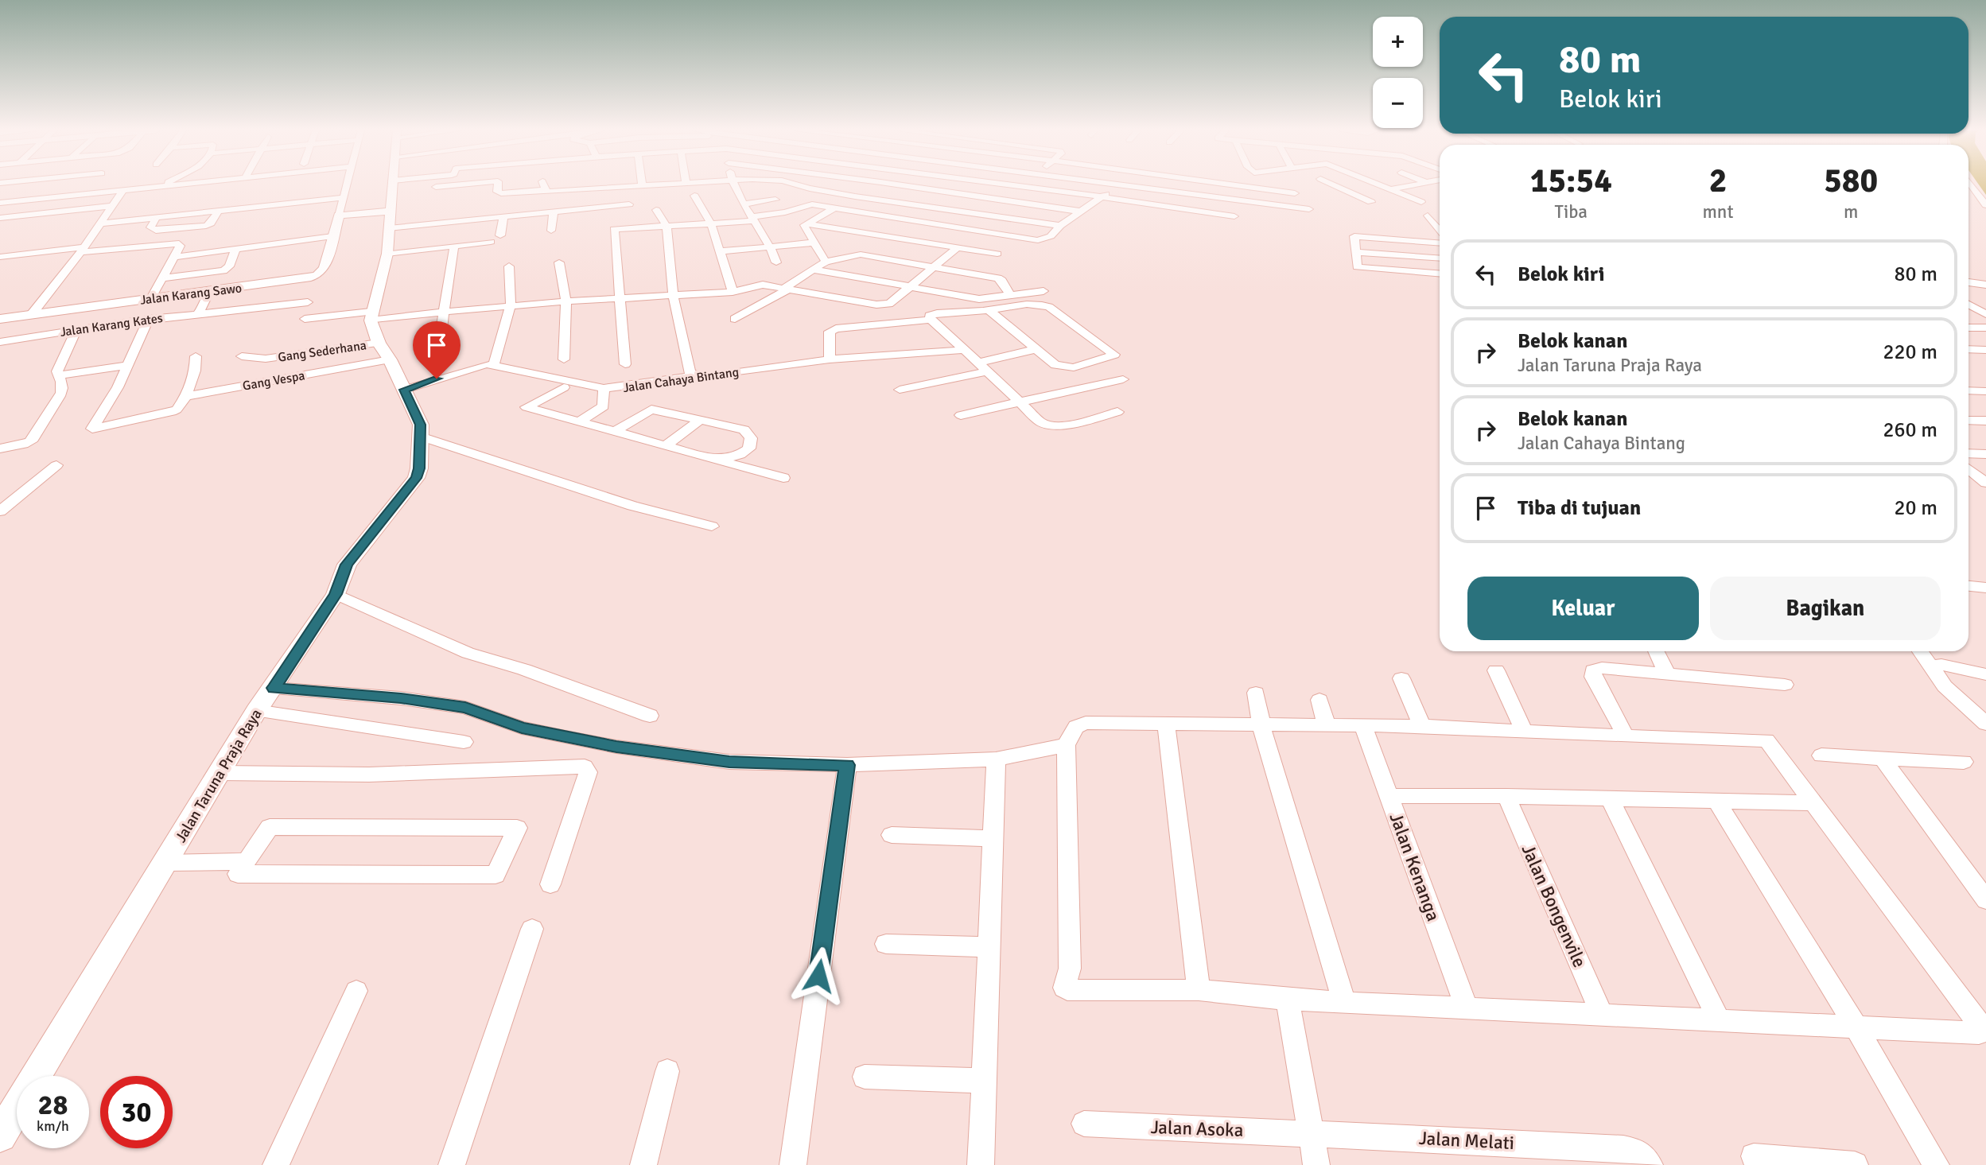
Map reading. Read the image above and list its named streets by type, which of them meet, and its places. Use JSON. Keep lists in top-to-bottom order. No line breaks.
{"streets":{"street":["Jalan Karang Sawo","Jalan Karang Kates","Gang Sederhana","Jalan Cahaya Bintang","Gang Vespa","Jalan Taruna Praja Raya","Jalan Kenanga","Jalan Bongenvile","Jalan Asoka","Jalan Melati"]},"crossings":[["Gang Sederhana","Gang Vespa"],["Gang Sederhana","Jalan Taruna Praja Raya"],["Jalan Cahaya Bintang","Jalan Taruna Praja Raya"],["Gang Vespa","Jalan Taruna Praja Raya"],["Jalan Asoka","Jalan Melati"]],"page":{"map_buttons":["+","−"],"turn":["80 m","Belok kiri"],"eta":["15:54","Tiba","2","mnt","580","m"],"list":[{"name":"Belok kiri","value":"80 m"},{"name":"Belok kanan","note":"Jalan Taruna Praja Raya","value":"220 m"},{"name":"Belok kanan","note":"Jalan Cahaya Bintang","value":"260 m"},{"name":"Tiba di tujuan","value":"20 m"}],"buttons":["Keluar","Bagikan"],"speed":"28 km/h","limit":"30"}}
